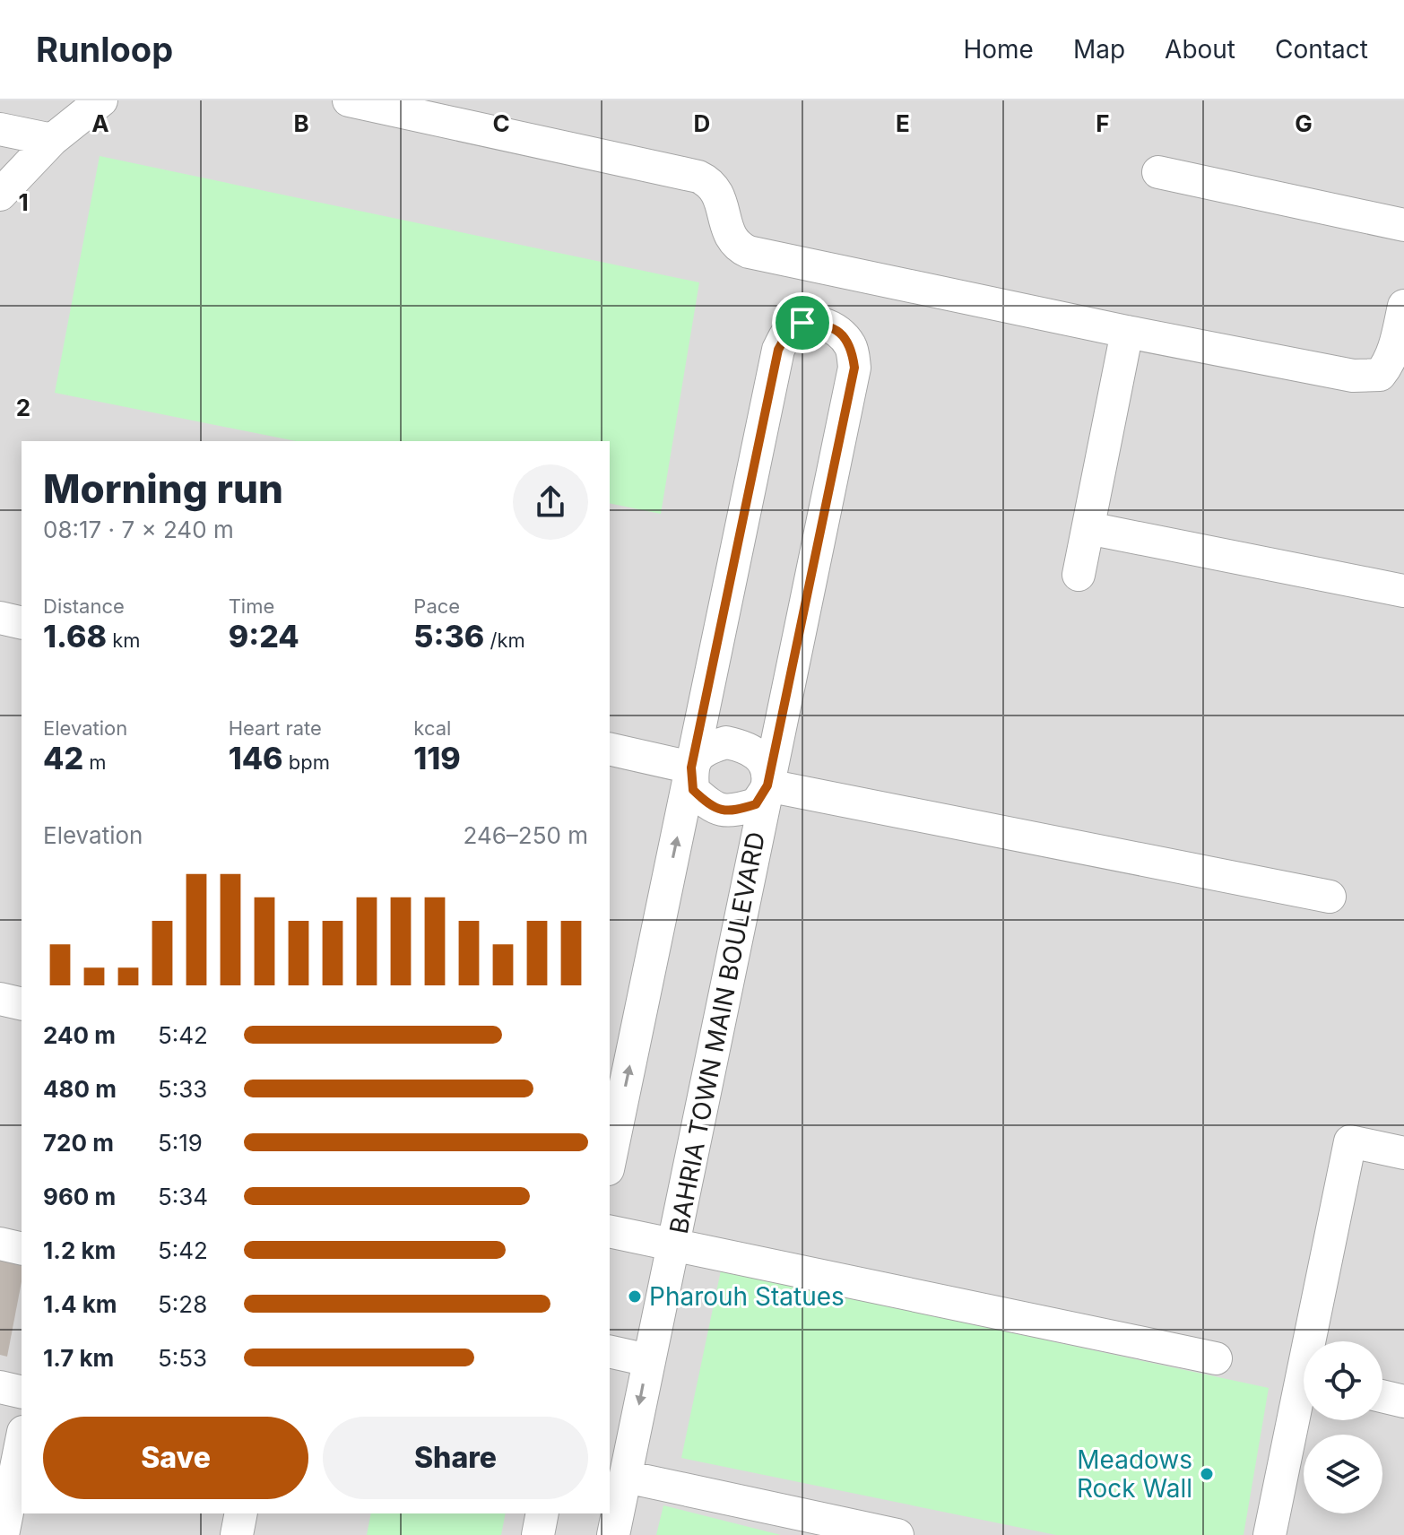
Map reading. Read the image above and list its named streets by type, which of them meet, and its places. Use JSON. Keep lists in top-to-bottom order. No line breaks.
{"streets":{"street":["BAHRIA TOWN MAIN BOULEVARD"]},"places":["Pharouh Statues","Meadows Rock Wall"],"page":{"header":"Runloop","nav":["Home","Map","About","Contact"],"heading":["Morning run","08:17 · 7 × 240 m"],"stats":[["Distance","1.68 km"],["Time","9:24"],["Pace","5:36 /km"],["Elevation","42 m"],["Heart rate","146 bpm"],["kcal","119"]],"chart":["Elevation","246–250 m"],"list":[{"name":"240 m","note":"5:42"},{"name":"480 m","note":"5:33"},{"name":"720 m","note":"5:19"},{"name":"960 m","note":"5:34"},{"name":"1.2 km","note":"5:42"},{"name":"1.4 km","note":"5:28"},{"name":"1.7 km","note":"5:53"}],"buttons":["Save","Share"]},"grid":{"columns":["A","B","C","D","E","F","G"],"rows":["1","2"]}}
